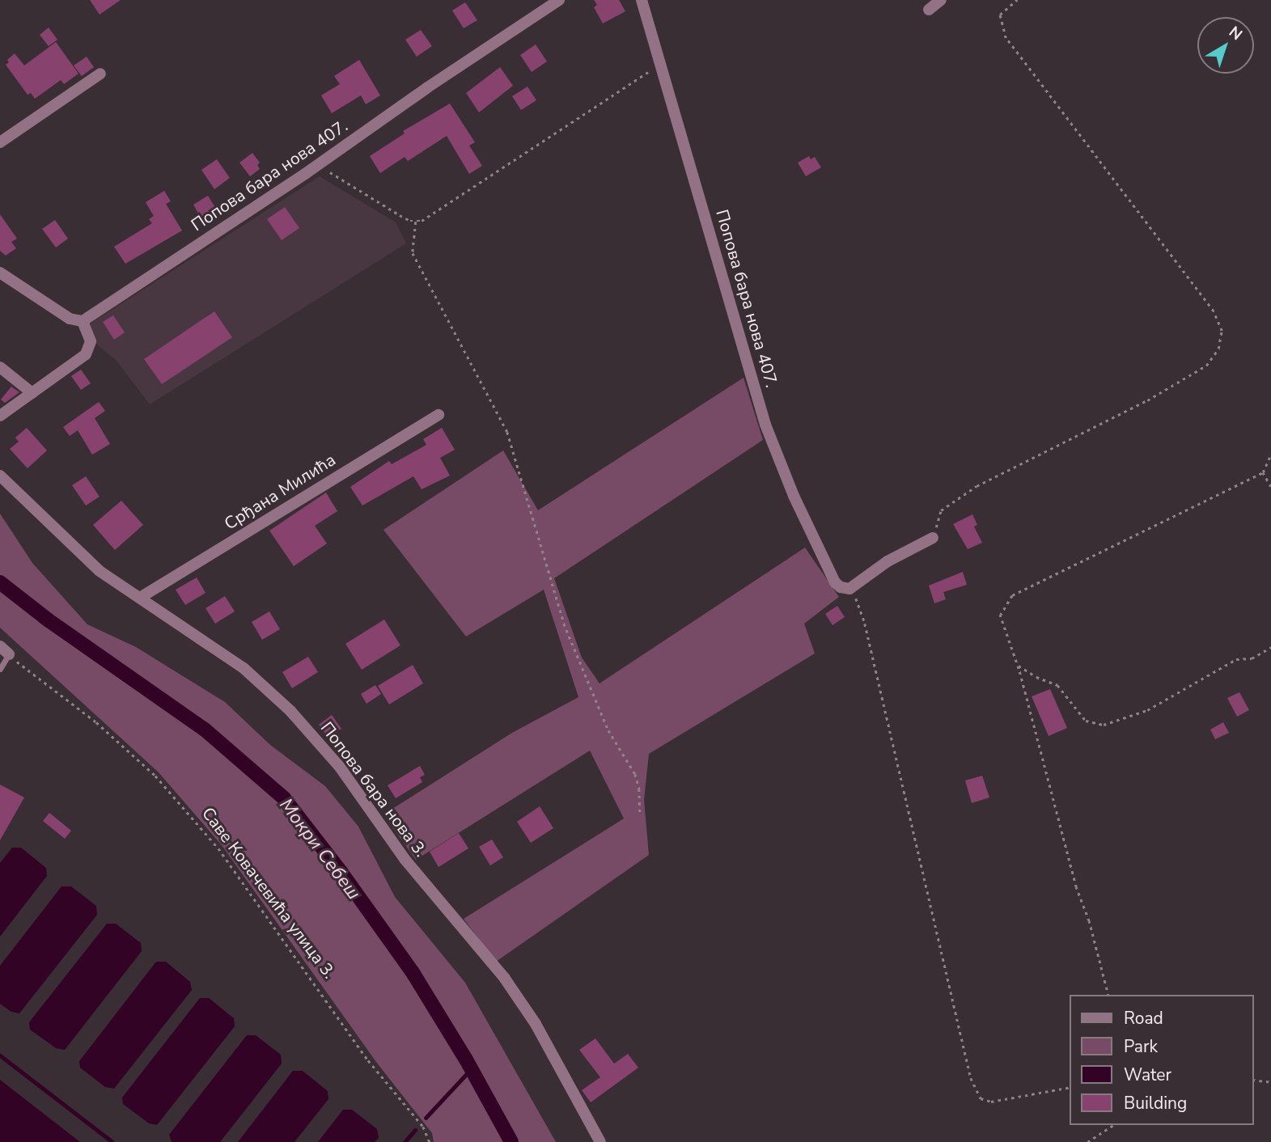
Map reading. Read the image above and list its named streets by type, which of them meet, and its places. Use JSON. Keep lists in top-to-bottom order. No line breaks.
{"streets":{"street":["Попова бара нова 407.","Срђана Милића","Попова бара нова 3."],"path":["Саве Ковачевића улица 3."]},"crossings":[["Срђана Милића","Попова бара нова 3."]],"water":["Мокри Себеш"],"legend":["Road","Park","Water","Building"],"north":"top right"}
